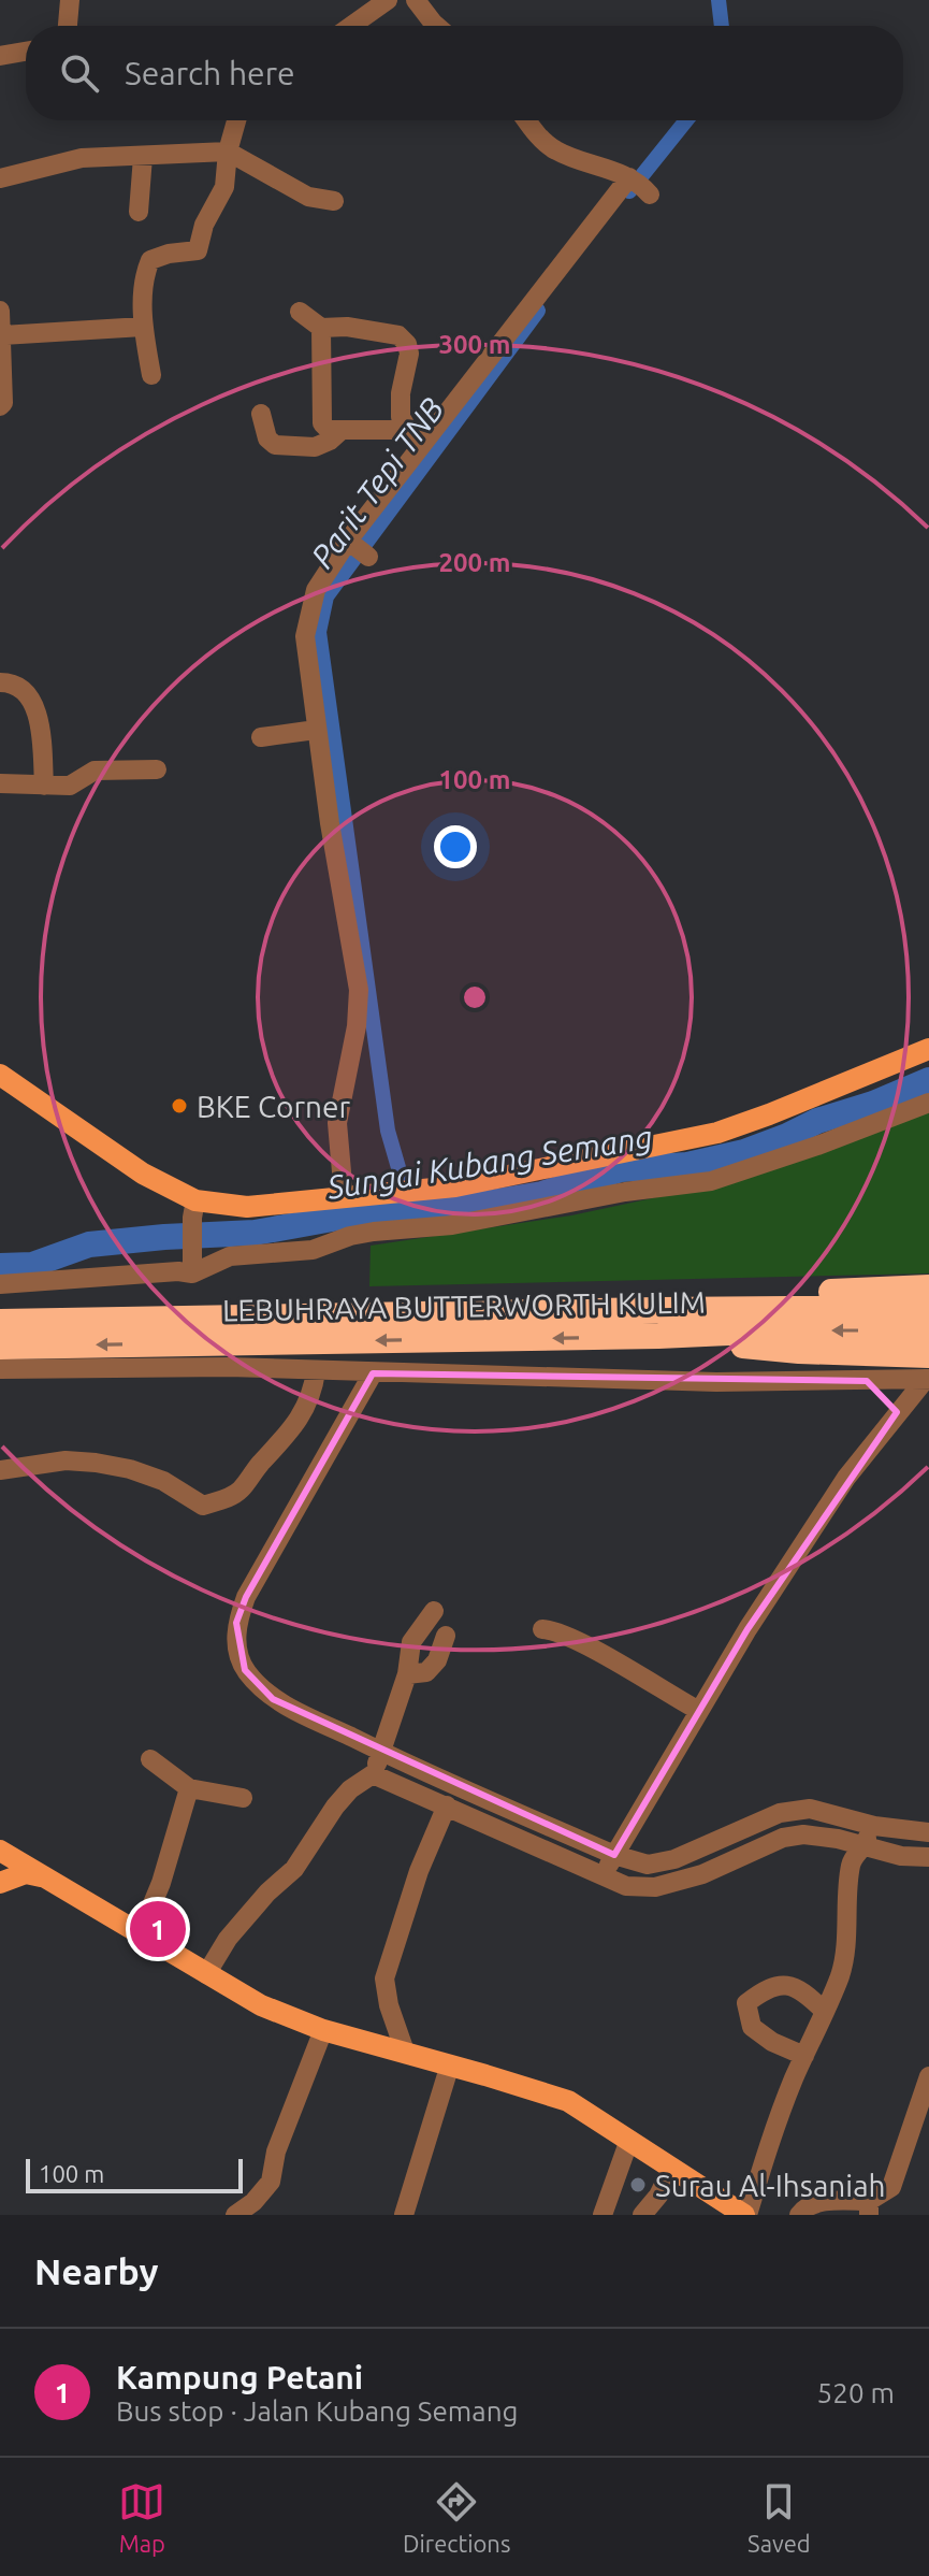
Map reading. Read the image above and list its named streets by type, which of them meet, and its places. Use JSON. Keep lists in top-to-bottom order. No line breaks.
{"streets":{"highway":["LEBUHRAYA BUTTERWORTH KULIM"]},"water":["Parit Tepi TNB","Sungai Kubang Semang"],"places":["BKE Corner","Surau Al-Ihsaniah"],"scale_bar":"100 m","page":{"search":"Search here","pins":"1","scale":"100 m","heading":"Nearby","list":[{"mark":"1","name":"Kampung Petani","note":"Bus stop · Jalan Kubang Semang","value":"520 m"}],"nav":["Map","Directions","Saved"]},"rings":["300 m","200 m","100 m"]}
